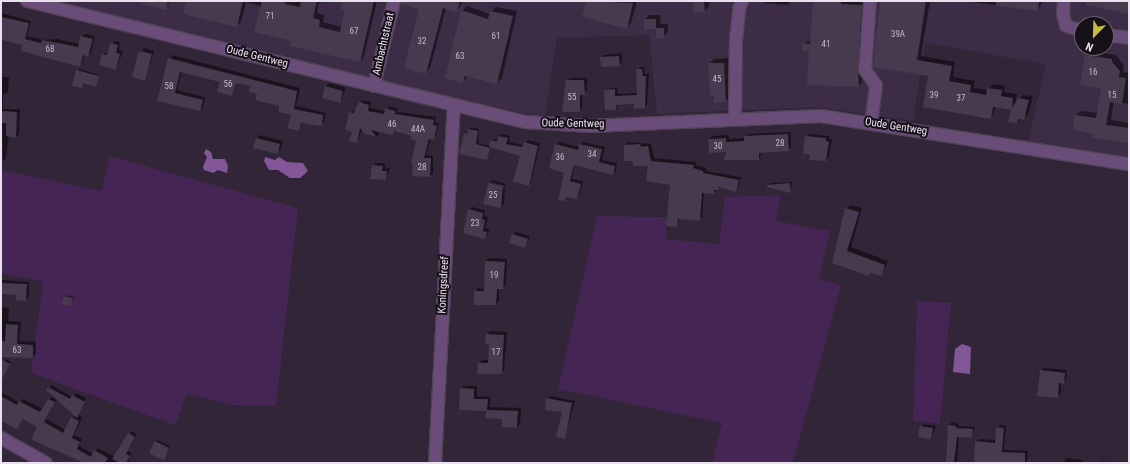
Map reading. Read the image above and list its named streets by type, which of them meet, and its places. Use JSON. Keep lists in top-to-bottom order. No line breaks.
{"streets":{"street":["Ambachtstraat","Oude Gentweg","Koningsdreef"]},"crossings":[["Ambachtstraat","Oude Gentweg"],["Oude Gentweg","Koningsdreef"]],"house_numbers":["71","67","39A","61","32","41","68","63","16","45","56","58","39","15","55","37","46","44A","28","30","34","36","28","25","23","19","63","17"],"north":"bottom left"}
